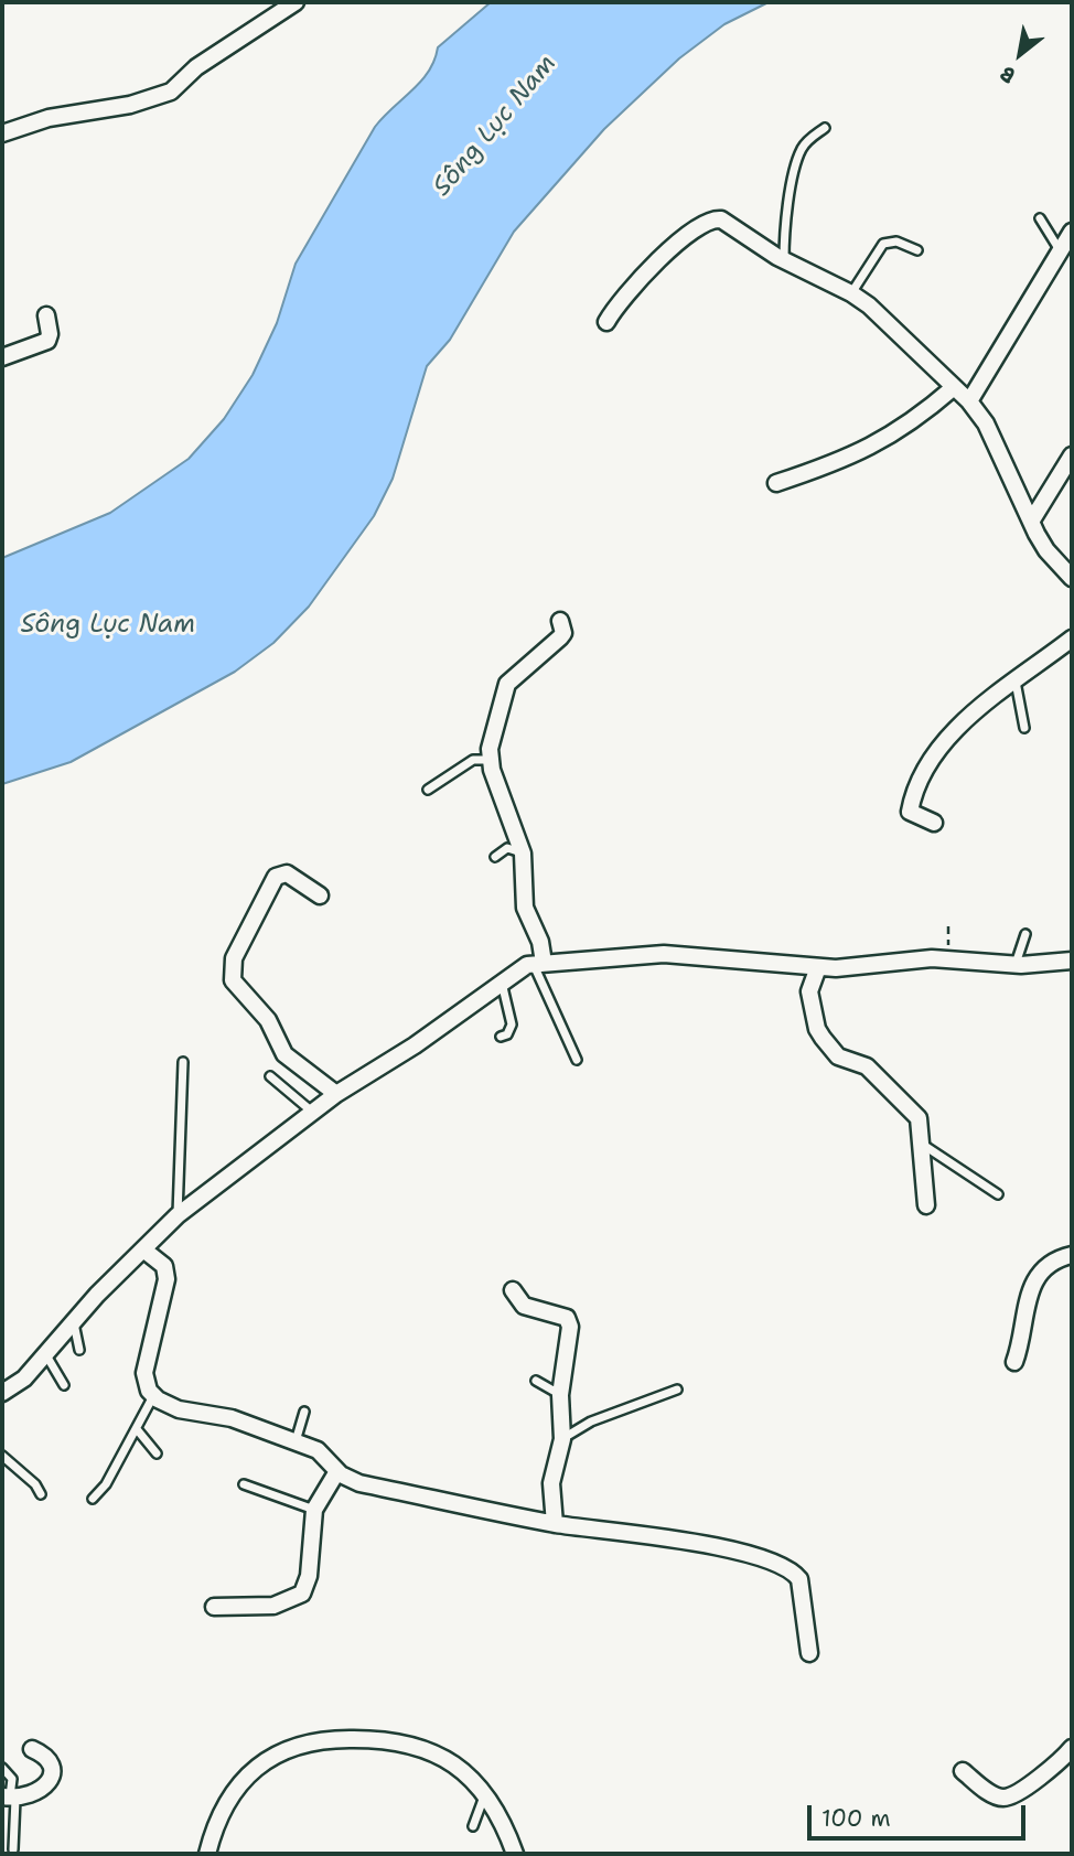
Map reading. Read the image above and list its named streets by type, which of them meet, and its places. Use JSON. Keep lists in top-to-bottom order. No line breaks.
{"water":["Sông Lục Nam"],"scale_bar":"100 m","north":"bottom left"}
